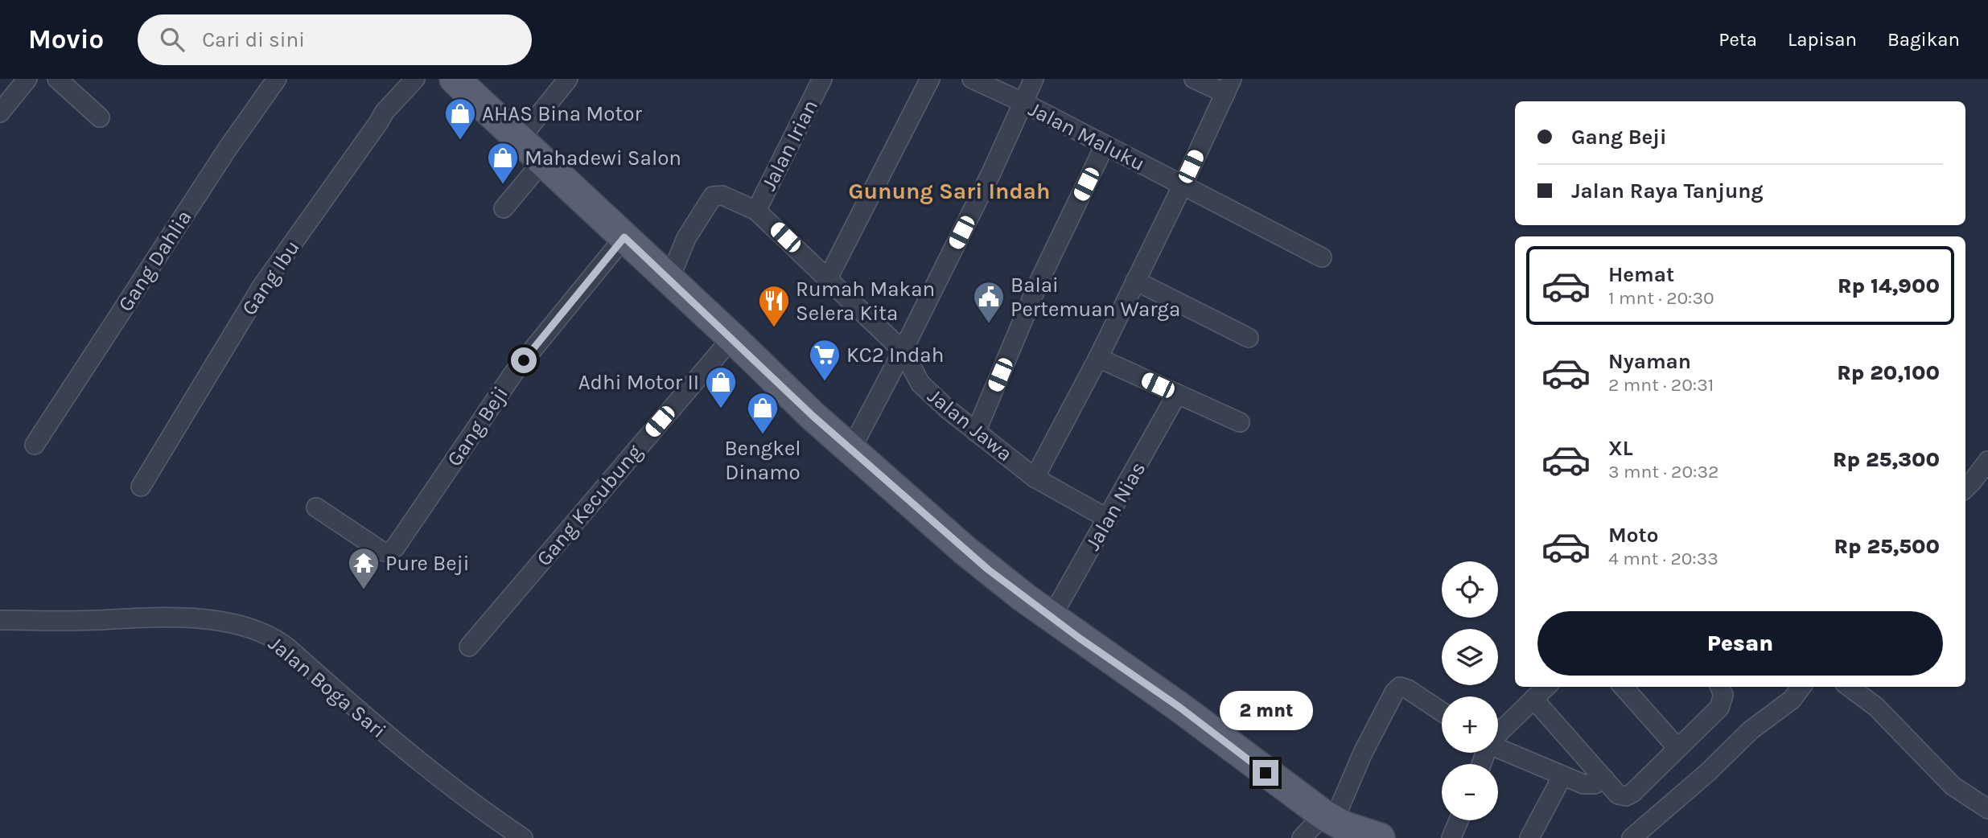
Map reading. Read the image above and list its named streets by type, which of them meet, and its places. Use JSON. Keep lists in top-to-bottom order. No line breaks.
{"streets":{"street":["Jalan Maluku","Jalan Irian","Gang Dahlia","Gang Ibu","Jalan Jawa","Gang Beji","Gang Kecubung","Jalan Nias","Jalan Boga Sari"]},"crossings":[["Jalan Irian","Jalan Jawa"],["Jalan Jawa","Jalan Nias"]],"districts":["Gunung Sari Indah"],"places":{"shop":["AHAS Bina Motor","Mahadewi Salon","Adhi Motor II","Bengkel Dinamo"],"public building":["Balai Pertemuan Warga"],"restaurant":["Rumah Makan Selera Kita"],"supermarket":["KC2 Indah"],"temple":["Pure Beji"]},"page":{"header":"Movio","search":"Cari di sini","nav":["Peta","Lapisan","Bagikan"],"banner":["Gang Beji","Jalan Raya Tanjung"],"list":[{"name":"Hemat","note":"1 mnt · 20:30","value":"Rp 14,900"},{"name":"Nyaman","note":"2 mnt · 20:31","value":"Rp 20,100"},{"name":"XL","note":"3 mnt · 20:32","value":"Rp 25,300"},{"name":"Moto","note":"4 mnt · 20:33","value":"Rp 25,500"}],"map_buttons":["+","−"],"buttons":"Pesan","bubble":"2 mnt"}}
